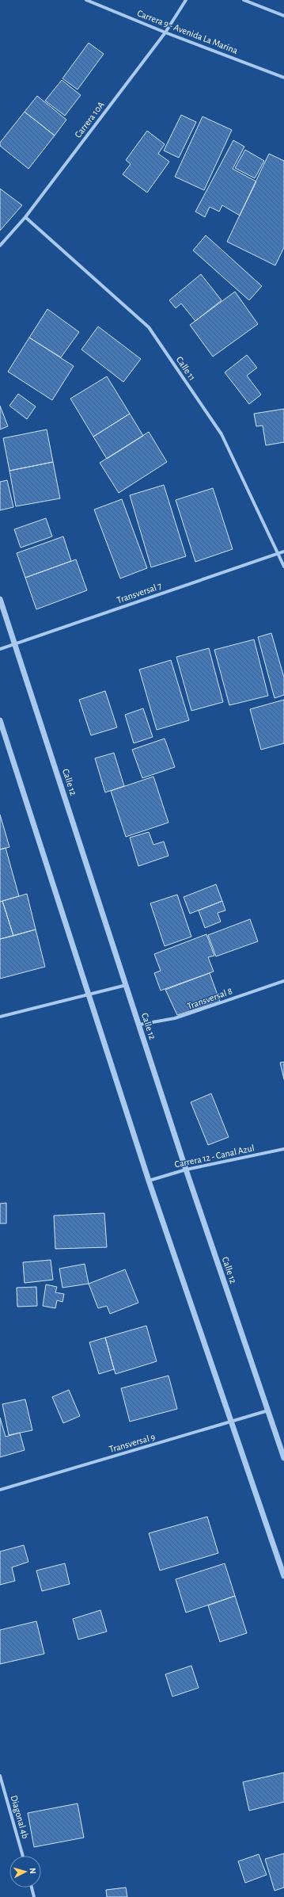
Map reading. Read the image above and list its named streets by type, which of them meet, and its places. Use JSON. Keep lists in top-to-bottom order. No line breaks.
{"streets":{"street":["Carrera 9 - Avenida La Marina","Carrera 10A","Calle 11","Transversal 7","Calle 12","Transversal 8","Carrera 12 - Canal Azul","Transversal 9","Diagonal 4b"]},"crossings":[["Carrera 9 - Avenida La Marina","Carrera 10A"],["Carrera 10A","Calle 11"],["Calle 11","Transversal 7"],["Transversal 7","Calle 12"],["Calle 12","Transversal 8"],["Calle 12","Carrera 12 - Canal Azul"],["Calle 12","Transversal 9"]],"north":"right"}
